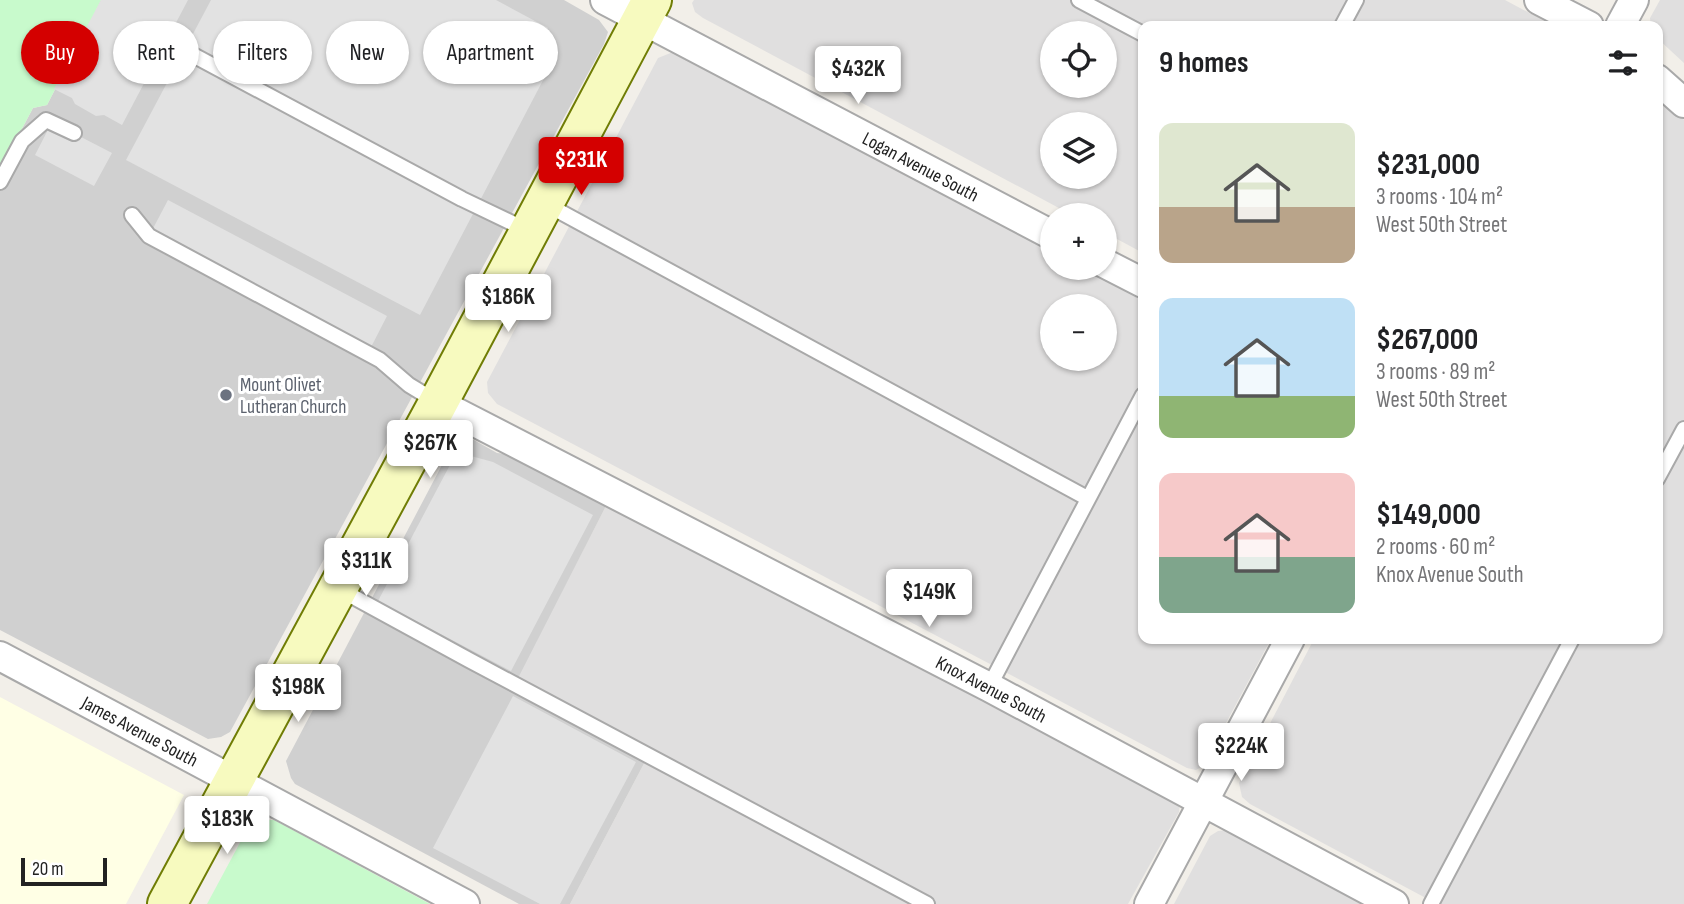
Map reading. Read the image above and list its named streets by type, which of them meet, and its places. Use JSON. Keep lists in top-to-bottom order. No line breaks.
{"streets":{"street":["Logan Avenue South","Knox Avenue South","James Avenue South"]},"places":["Mount Olivet Lutheran Church"],"scale_bar":"20 m","page":{"map_buttons":["+","−"],"chip":["Buy","Rent","Filters","New","Apartment"],"heading":"9 homes","price":["$432K","$231K","$186K","$267K","$311K","$149K","$198K","$224K","$183K"],"list":[{"name":"$231,000","note":"3 rooms · 104 m² · West 50th Street"},{"name":"$267,000","note":"3 rooms · 89 m² · West 50th Street"},{"name":"$149,000","note":"2 rooms · 60 m² · Knox Avenue South"}],"scale":"20 m"}}
